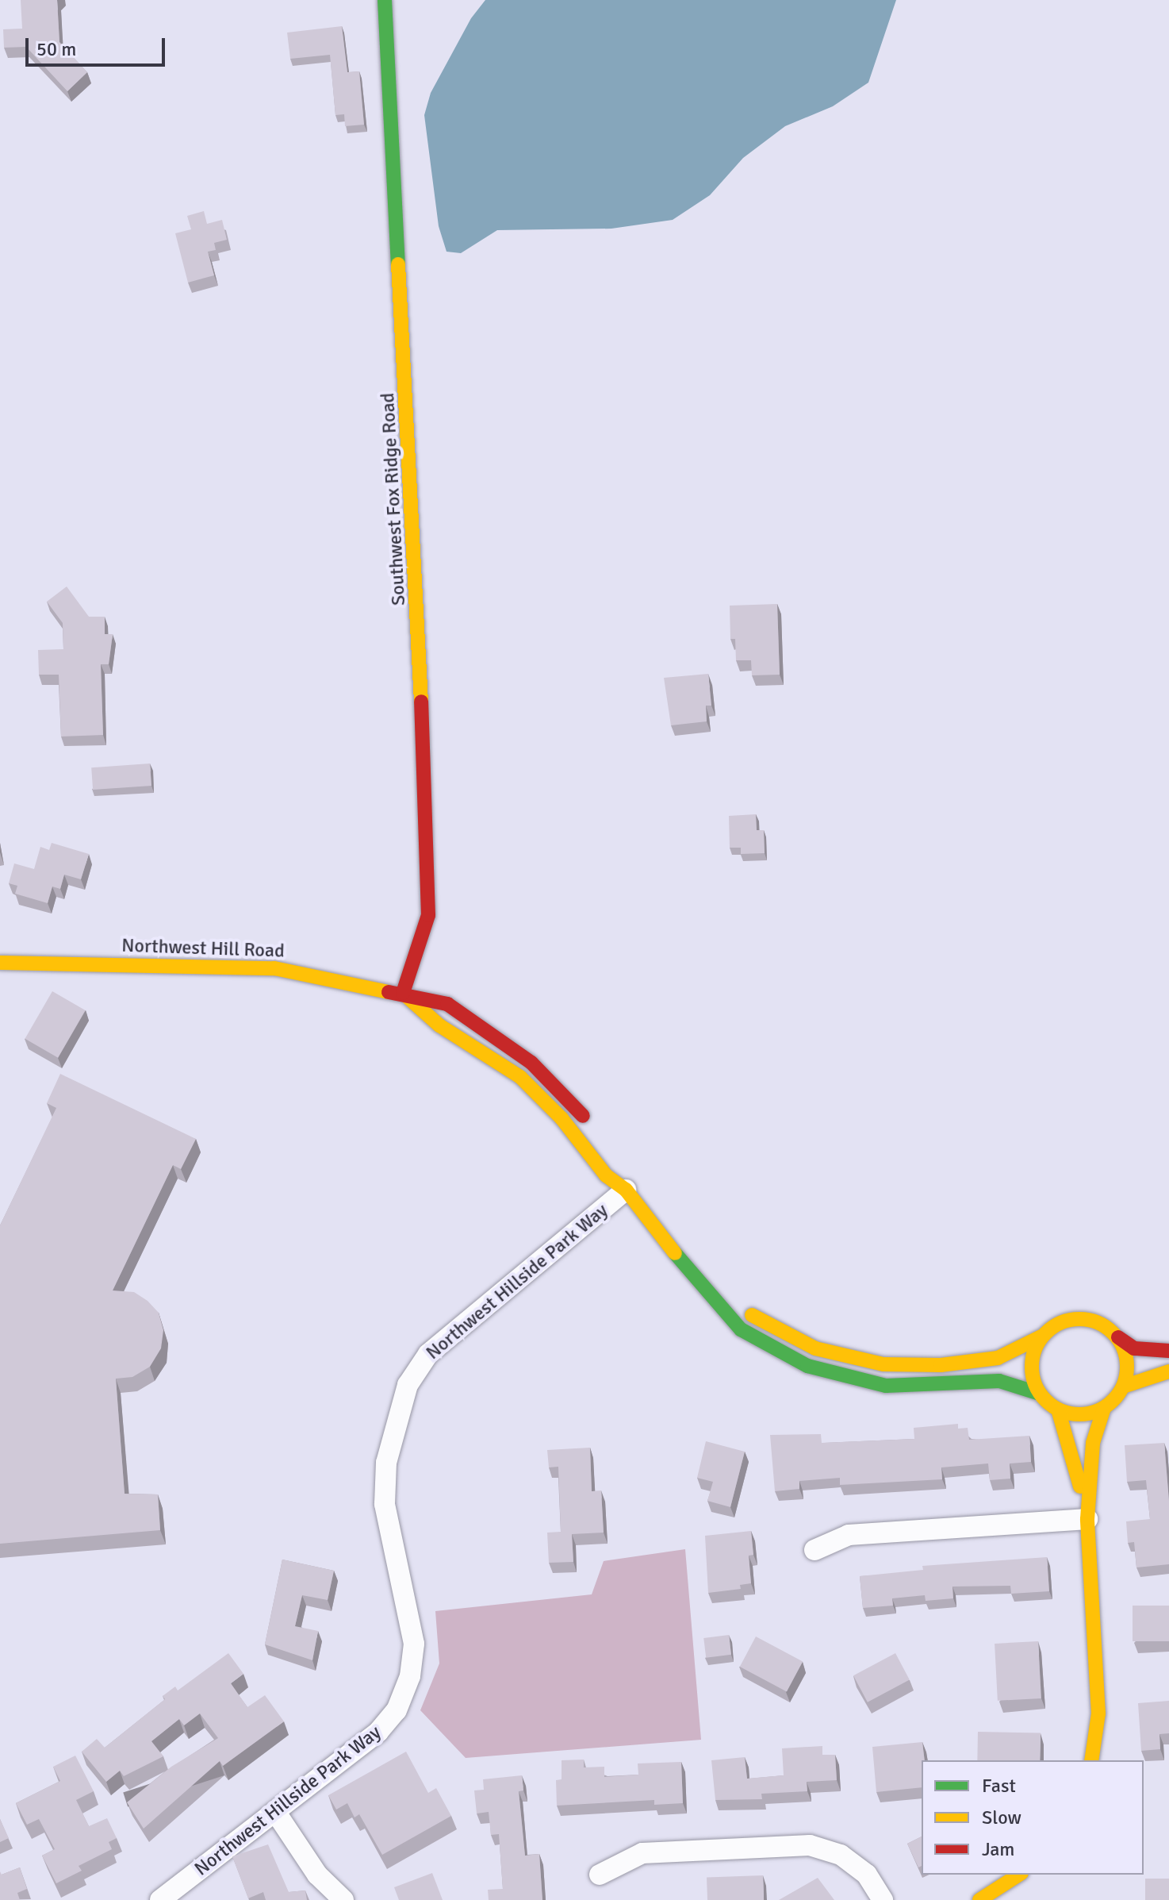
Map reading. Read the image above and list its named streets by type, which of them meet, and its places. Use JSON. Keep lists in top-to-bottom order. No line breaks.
{"streets":{"main road":["Southwest Fox Ridge Road","Northwest Hill Road"],"street":["Northwest Hillside Park Way"]},"crossings":[["Southwest Fox Ridge Road","Northwest Hill Road"]],"legend":["Fast","Slow","Jam"],"scale_bar":"50 m"}
